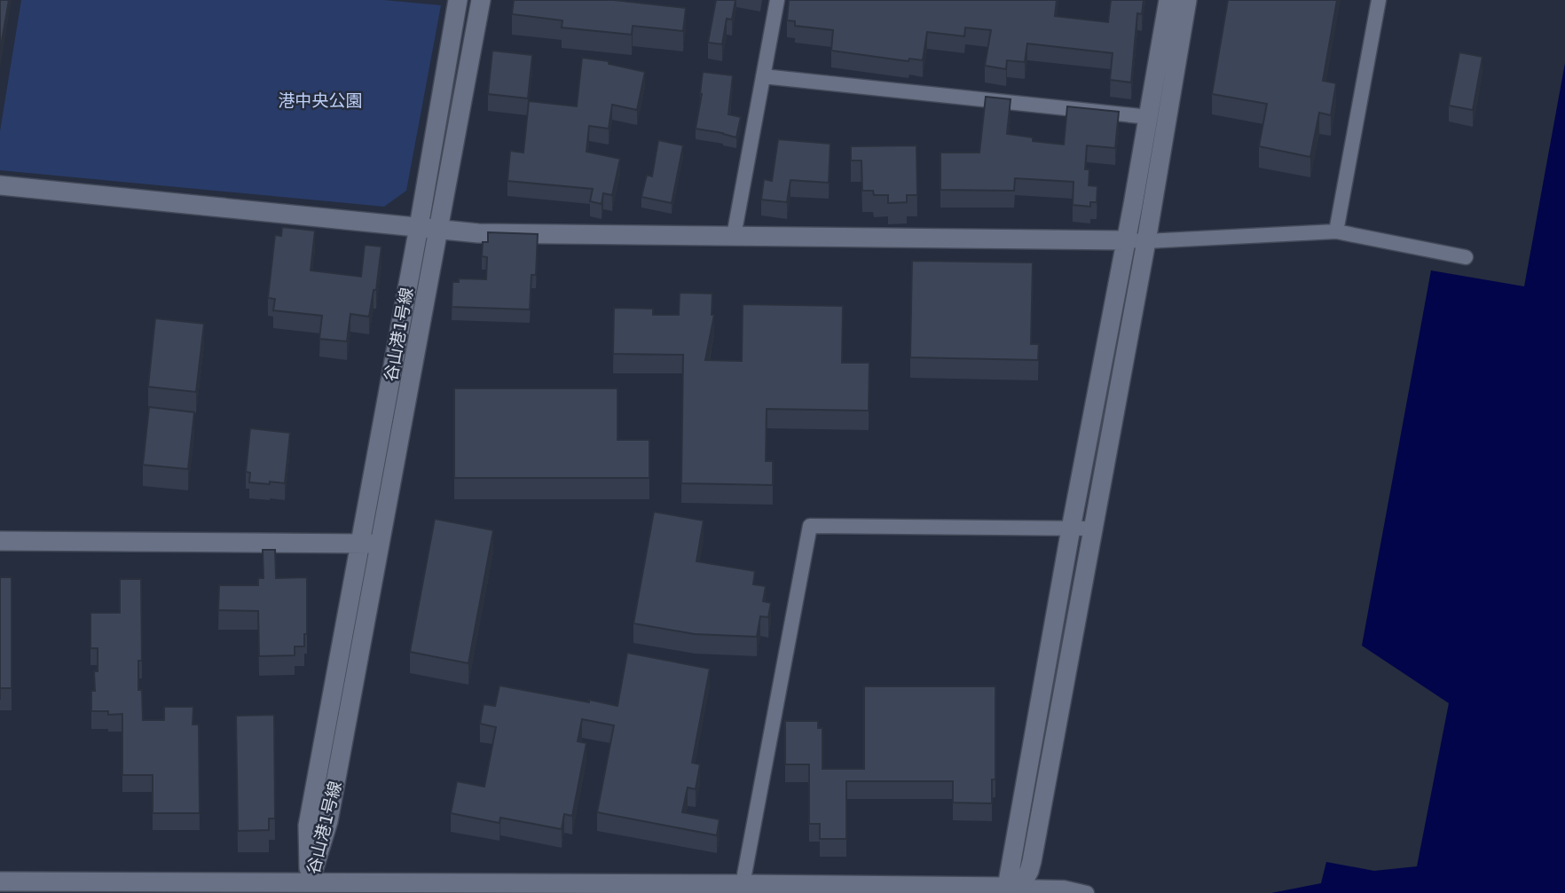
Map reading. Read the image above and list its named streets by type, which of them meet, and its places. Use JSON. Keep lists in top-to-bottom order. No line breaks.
{"streets":{"street":["谷山港1号線"]},"parks":["港中央公園"]}
